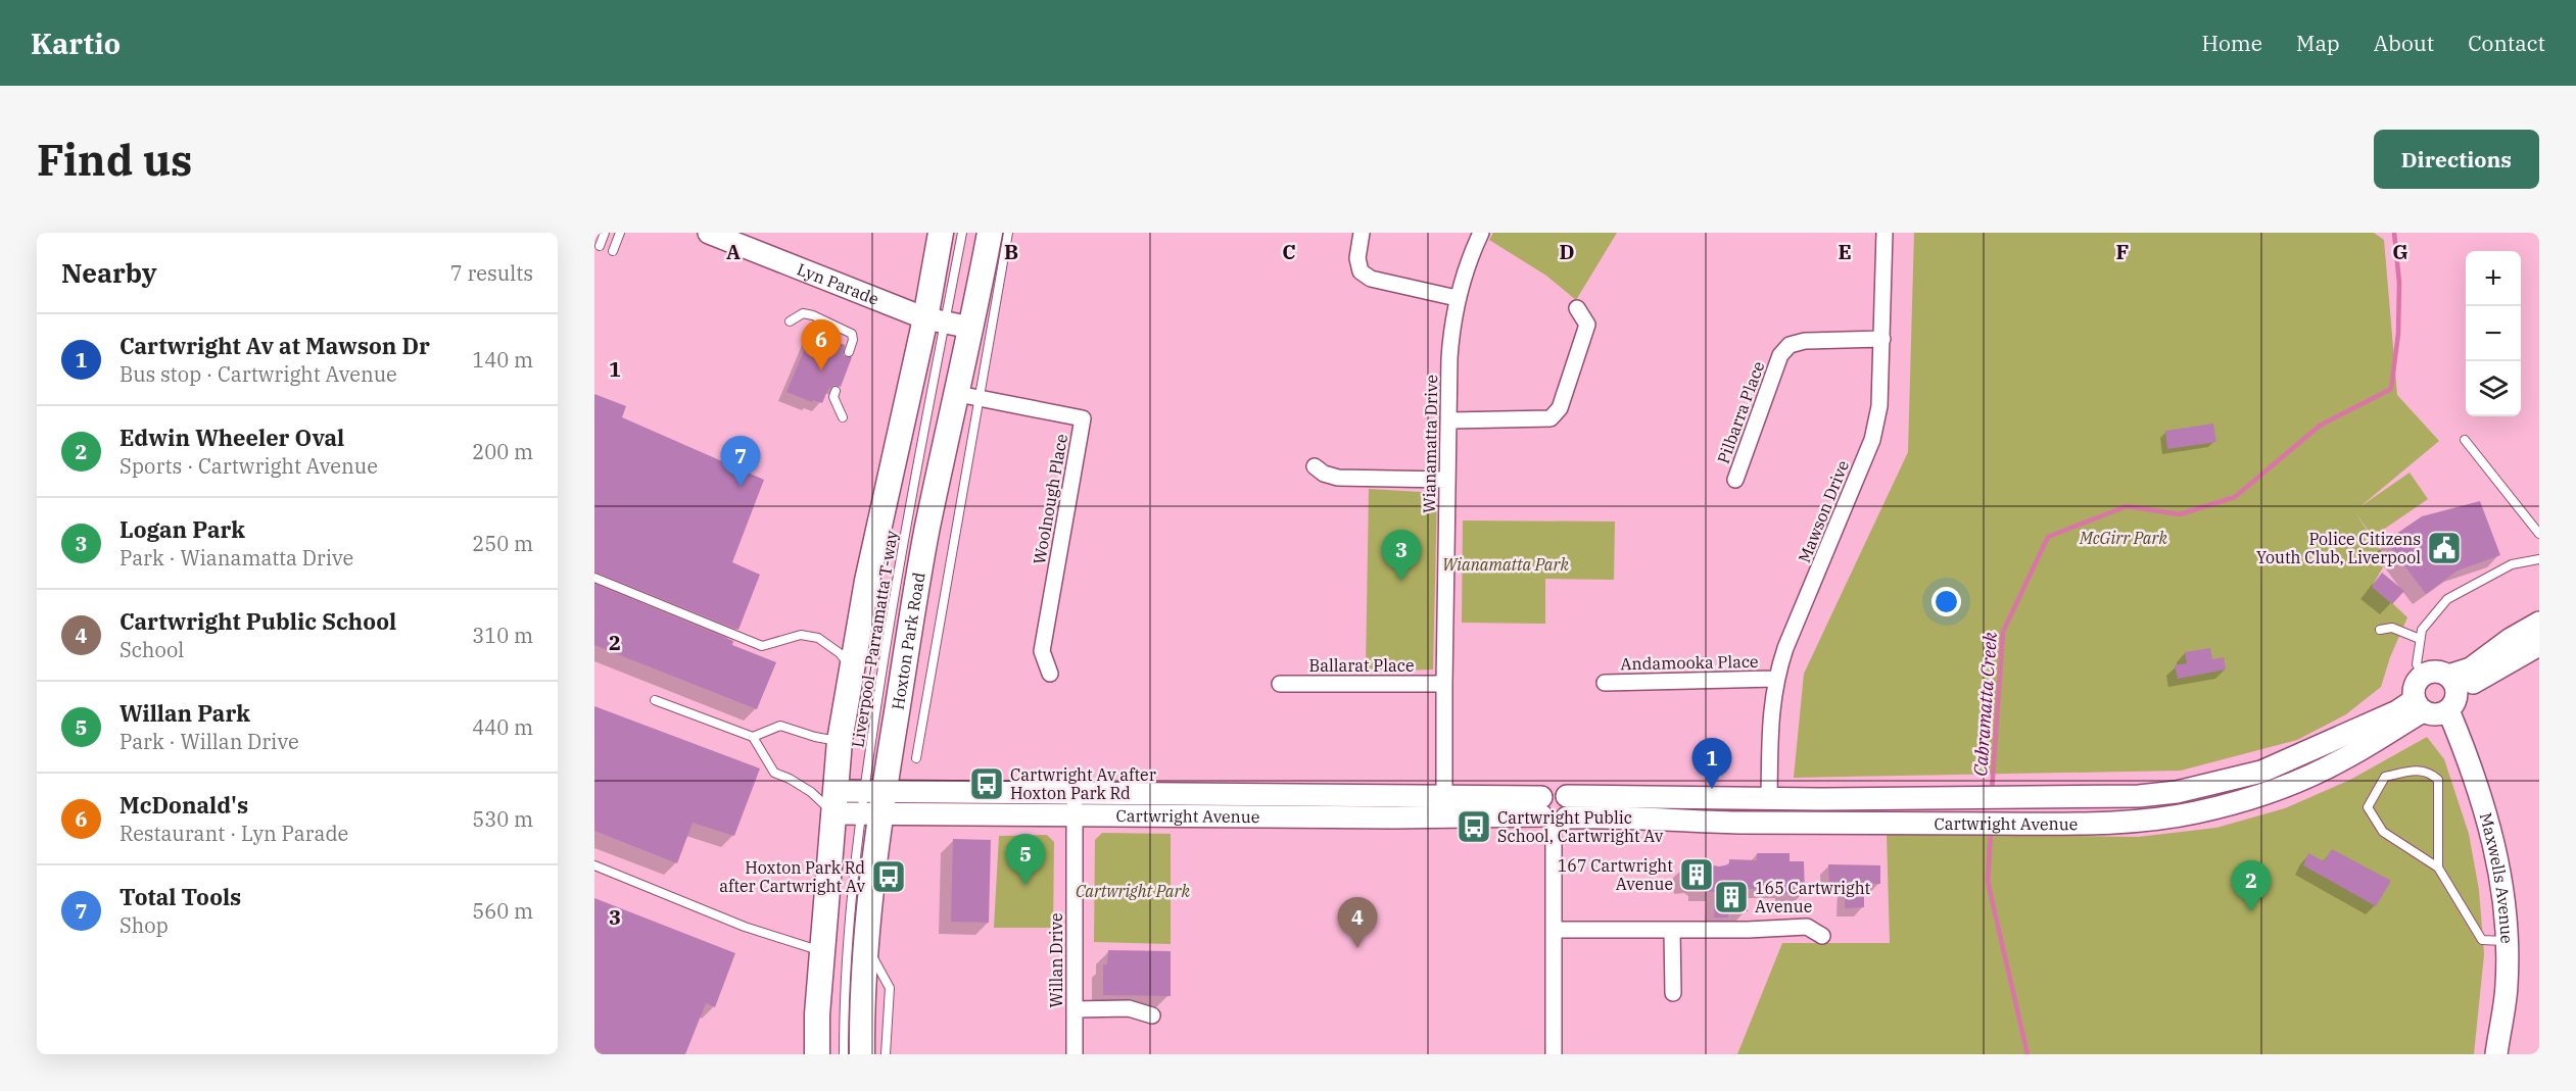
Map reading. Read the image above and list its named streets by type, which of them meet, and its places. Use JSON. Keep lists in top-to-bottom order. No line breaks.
{"streets":{"main road":["Hoxton Park Road"],"street":["Lyn Parade","Pilbarra Place","Wianamatta Drive","Woolnough Place","Mawson Drive","Andamooka Place","Ballarat Place","Cartwright Avenue","Maxwells Avenue","Willan Drive"],"lane":["Liverpool–Parramatta T-way"]},"crossings":[["Lyn Parade","Liverpool–Parramatta T-way"],["Lyn Parade","Hoxton Park Road"],["Pilbarra Place","Mawson Drive"],["Wianamatta Drive","Ballarat Place"],["Wianamatta Drive","Cartwright Avenue"],["Woolnough Place","Hoxton Park Road"],["Mawson Drive","Andamooka Place"],["Mawson Drive","Cartwright Avenue"],["Liverpool–Parramatta T-way","Hoxton Park Road"],["Liverpool–Parramatta T-way","Cartwright Avenue"],["Hoxton Park Road","Cartwright Avenue"],["Cartwright Avenue","Maxwells Avenue"],["Cartwright Avenue","Willan Drive"]],"water":["Cabramatta Creek"],"parks":["McGirr Park","Wianamatta Park","Cartwright Park"],"places":{"public building":["Police Citizens Youth Club, Liverpool"],"bus stop":["Cartwright Av after Hoxton Park Rd","Cartwright Public School, Cartwright Av","Hoxton Park Rd after Cartwright Av"],"building":["167 Cartwright Avenue","165 Cartwright Avenue"]},"page":{"header":"Kartio","nav":["Home","Map","About","Contact"],"buttons":"Directions","title":"Find us","heading":["Nearby","7 results"],"map_buttons":["+","−"],"list":[{"mark":"1","name":"Cartwright Av at Mawson Dr","note":"Bus stop · Cartwright Avenue","value":"140 m"},{"mark":"2","name":"Edwin Wheeler Oval","note":"Sports · Cartwright Avenue","value":"200 m"},{"mark":"3","name":"Logan Park","note":"Park · Wianamatta Drive","value":"250 m"},{"mark":"4","name":"Cartwright Public School","note":"School","value":"310 m"},{"mark":"5","name":"Willan Park","note":"Park · Willan Drive","value":"440 m"},{"mark":"6","name":"McDonald's","note":"Restaurant · Lyn Parade","value":"530 m"},{"mark":"7","name":"Total Tools","note":"Shop","value":"560 m"}],"pins":["6","7","3","1","5","2","4"]},"grid":{"columns":["A","B","C","D","E","F","G"],"rows":["1","2","3"]}}
